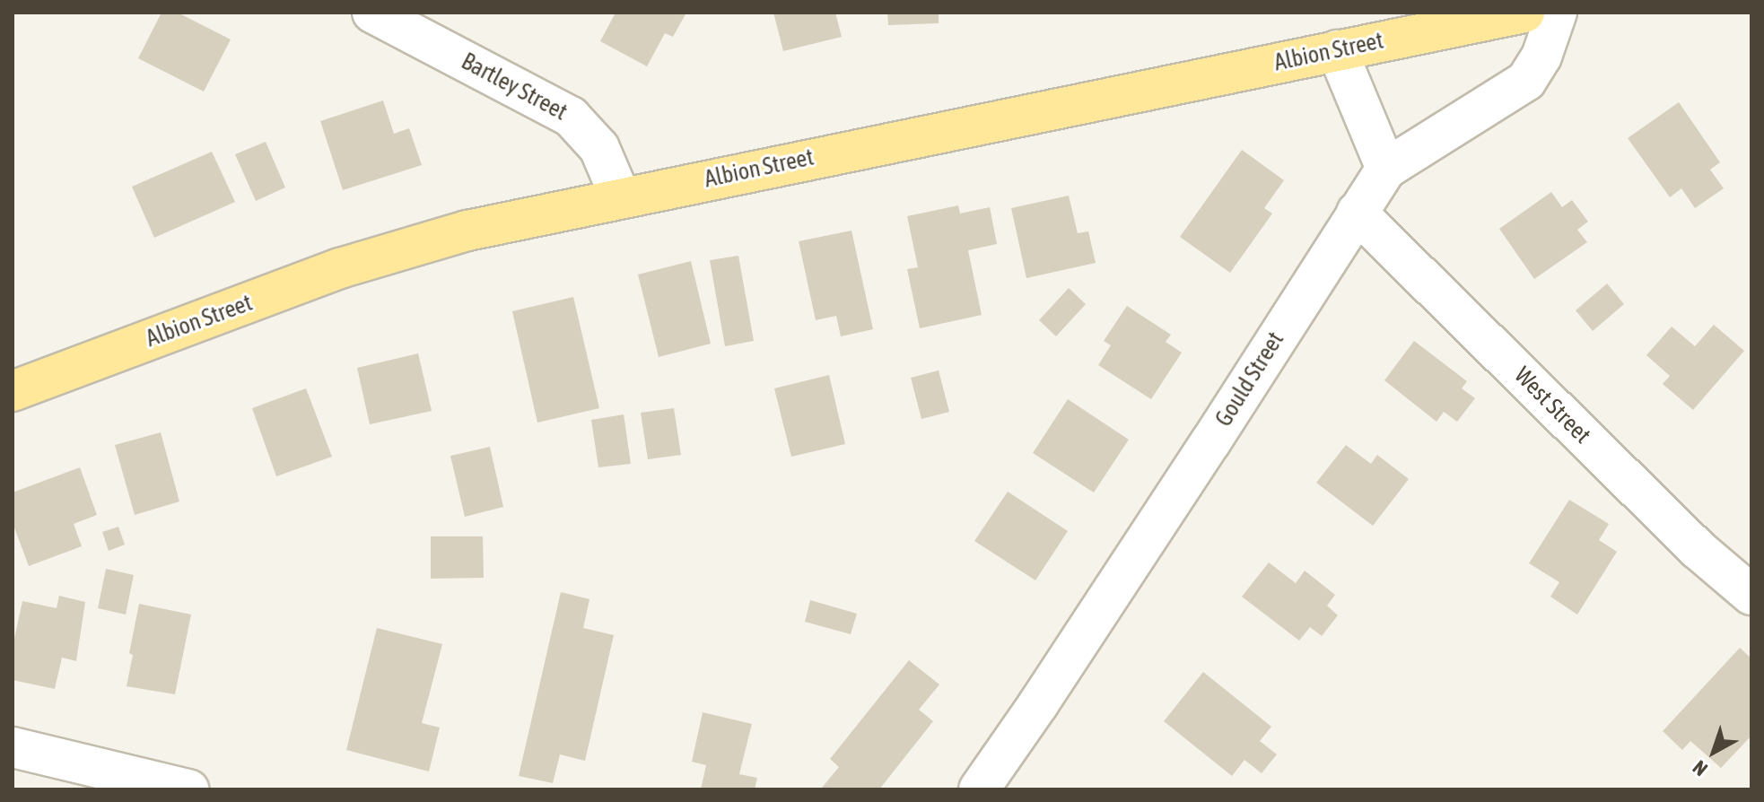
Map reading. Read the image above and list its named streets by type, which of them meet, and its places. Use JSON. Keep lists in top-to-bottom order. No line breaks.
{"streets":{"main road":["Albion Street"],"street":["Bartley Street","Gould Street","West Street"]},"crossings":[["Albion Street","Bartley Street"],["Gould Street","West Street"]],"north":"bottom left"}
